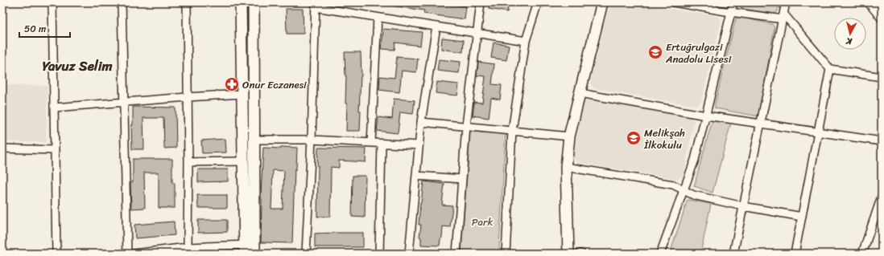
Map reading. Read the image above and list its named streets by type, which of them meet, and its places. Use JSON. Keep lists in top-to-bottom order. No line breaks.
{"districts":["Yavuz Selim"],"parks":["Park"],"places":{"school or university":["Ertuğrulgazi Anadolu Lisesi","Melikşah İlkokulu"],"pharmacy":["Onur Eczanesi"]},"scale_bar":"50 m","north":"bottom"}
